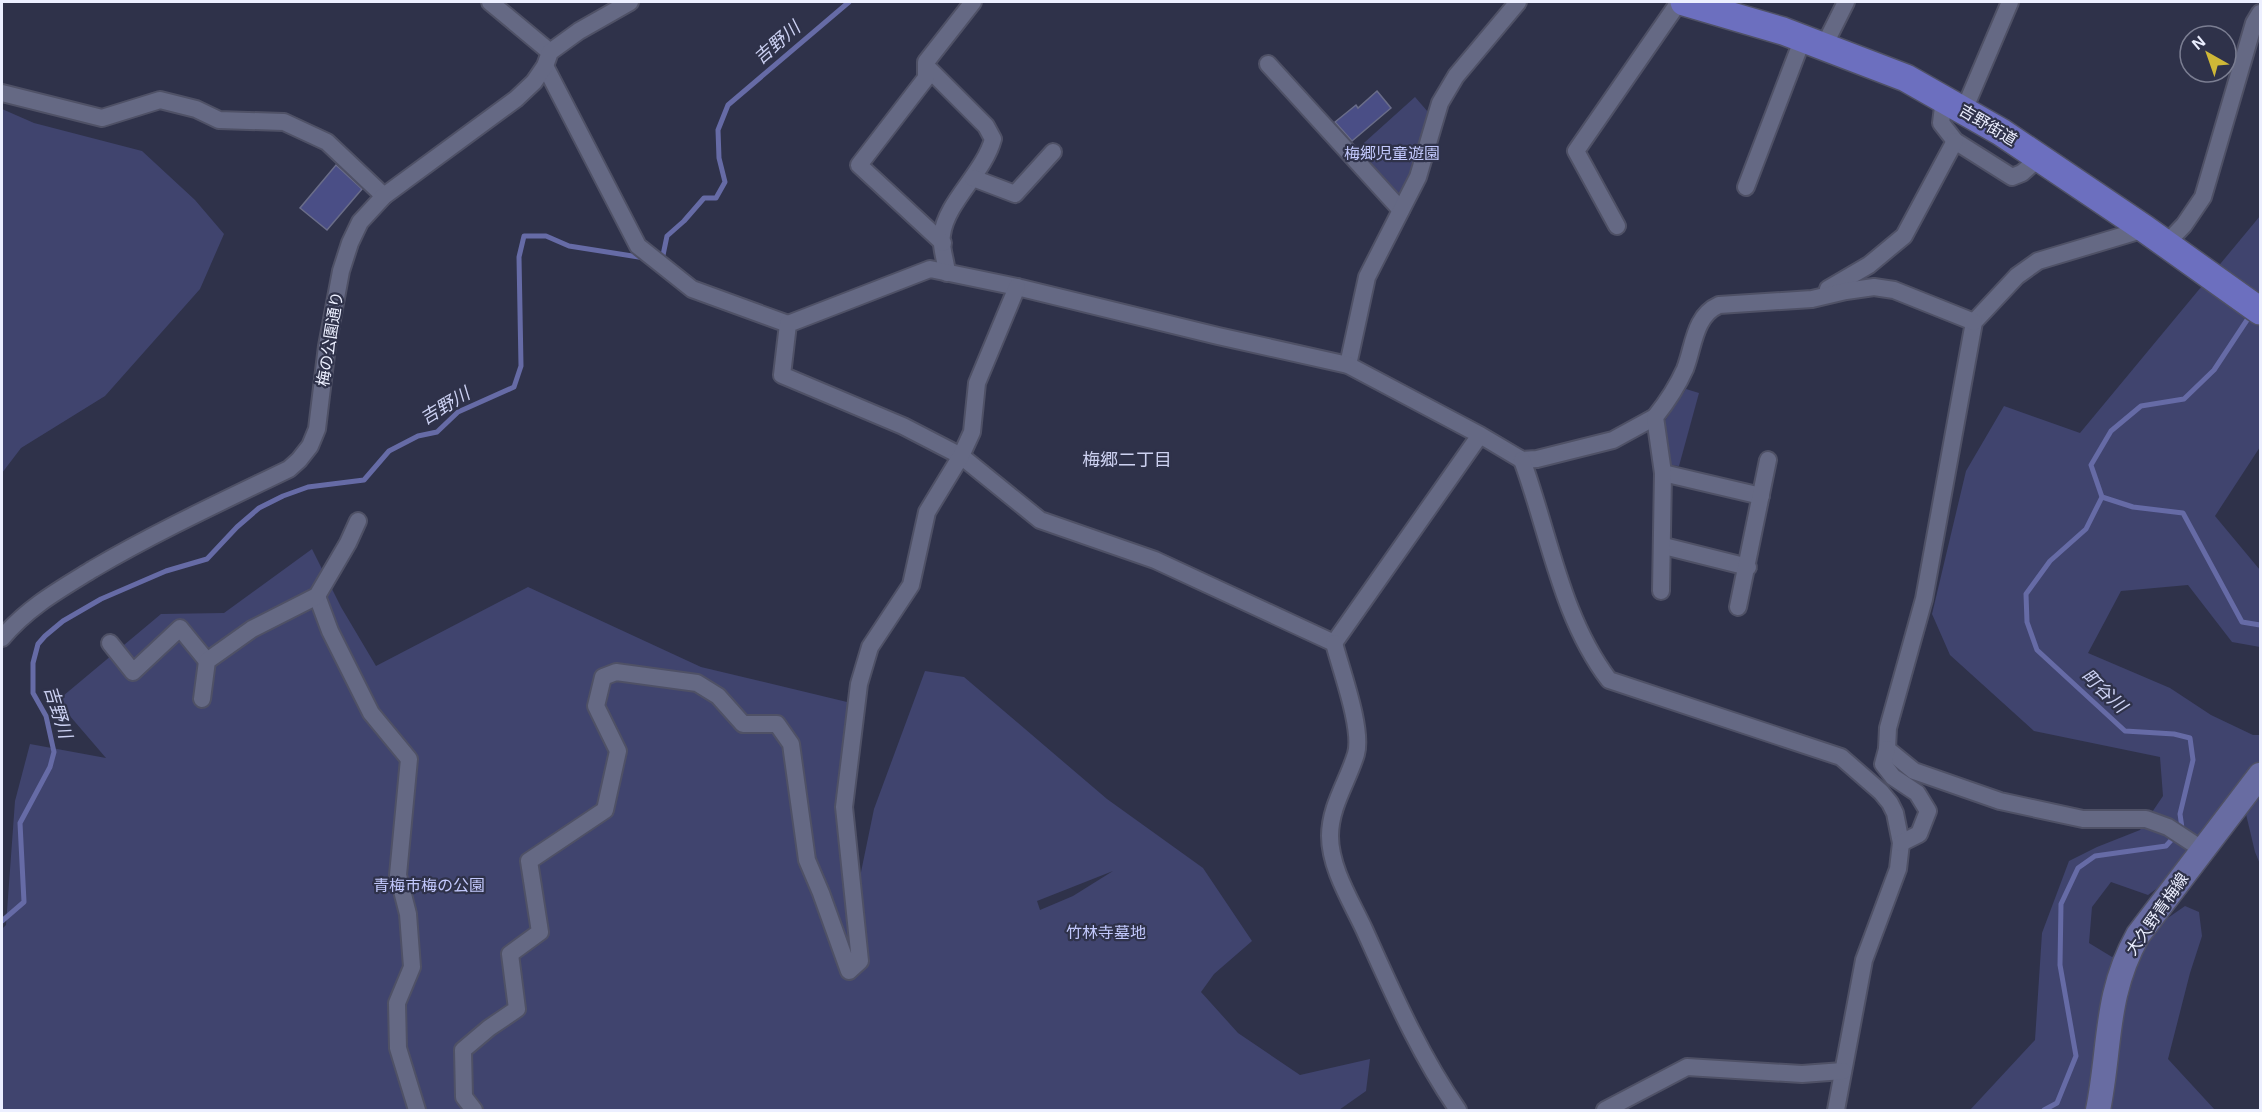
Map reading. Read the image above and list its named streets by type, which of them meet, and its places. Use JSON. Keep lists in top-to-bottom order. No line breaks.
{"streets":{"main road":["吉野街道","大久野青梅線"],"street":["梅の公園通り"]},"districts":["梅郷二丁目"],"water":["吉野川","町谷川"],"parks":["梅郷児童遊園","青梅市梅の公園","竹林寺墓地"],"north":"top left"}
